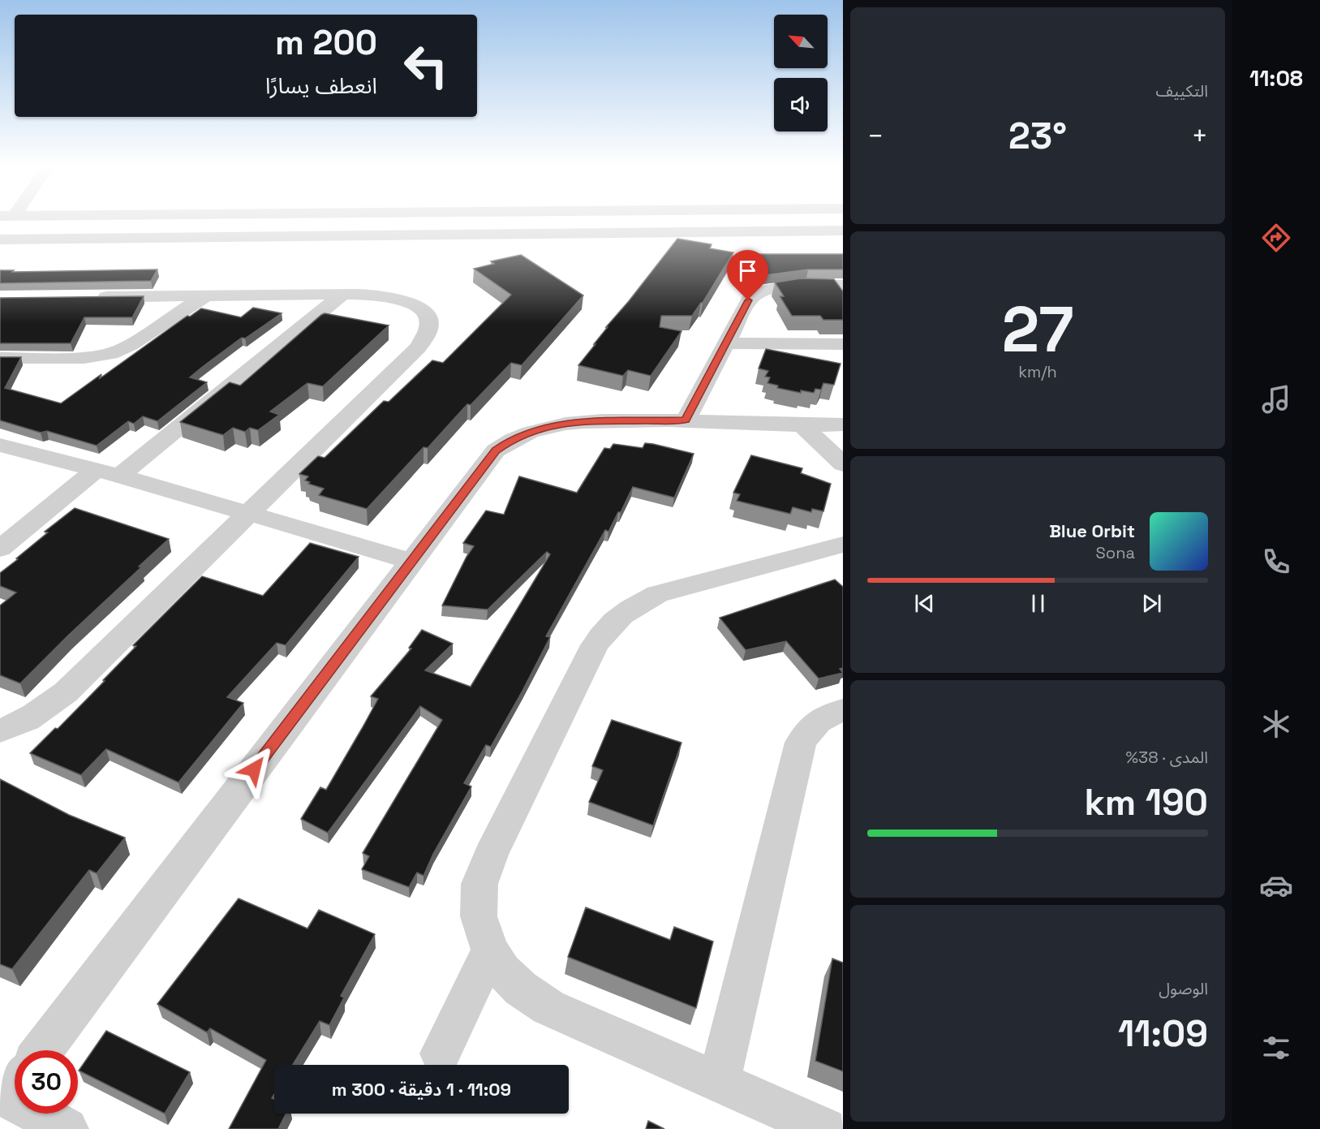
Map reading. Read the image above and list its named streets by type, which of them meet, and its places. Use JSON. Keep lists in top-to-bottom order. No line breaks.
{"north":"top left","page":{"tabs":"11:08","tile":["التكييف",["27","km/h"],["المدى · 38%","190 km"],["الوصول","11:09"]],"turn":["200 m","انعطف يسارًا"],"heat":["−","23°","+"],"song":["Blue Orbit","Sona"],"limit":"30","trip":"11:09 · 1 دقيقة · 300 m"}}
